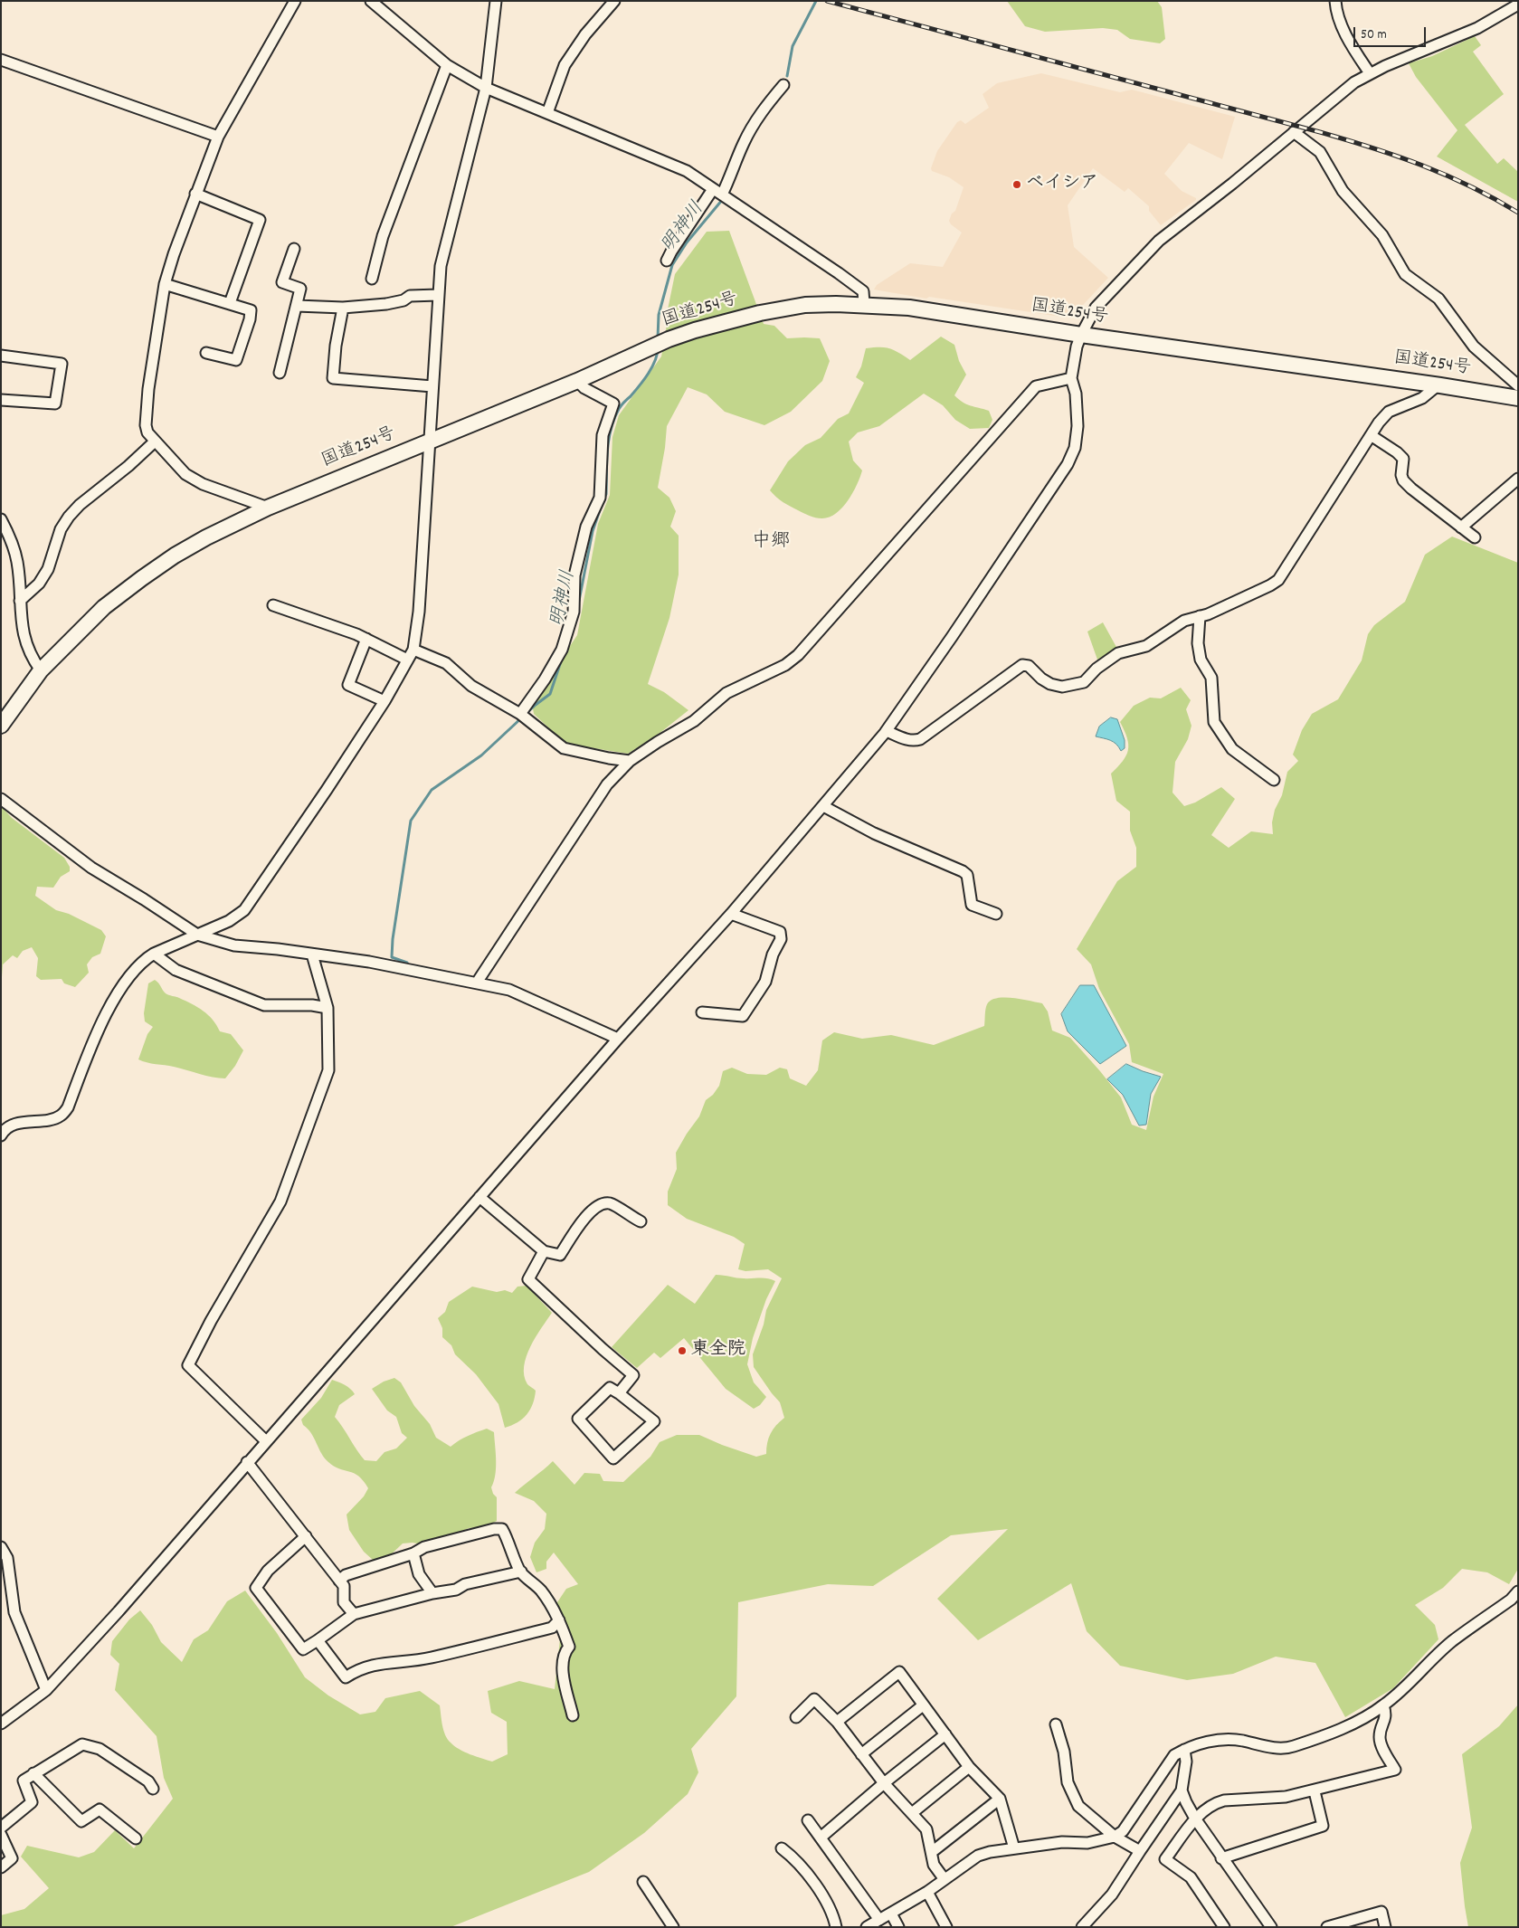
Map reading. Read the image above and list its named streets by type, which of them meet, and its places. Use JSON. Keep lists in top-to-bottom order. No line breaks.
{"streets":{"highway":["国道254号"]},"districts":["中郷"],"water":["明神川"],"places":["ベイシア","東全院"],"scale_bar":"50 m"}
